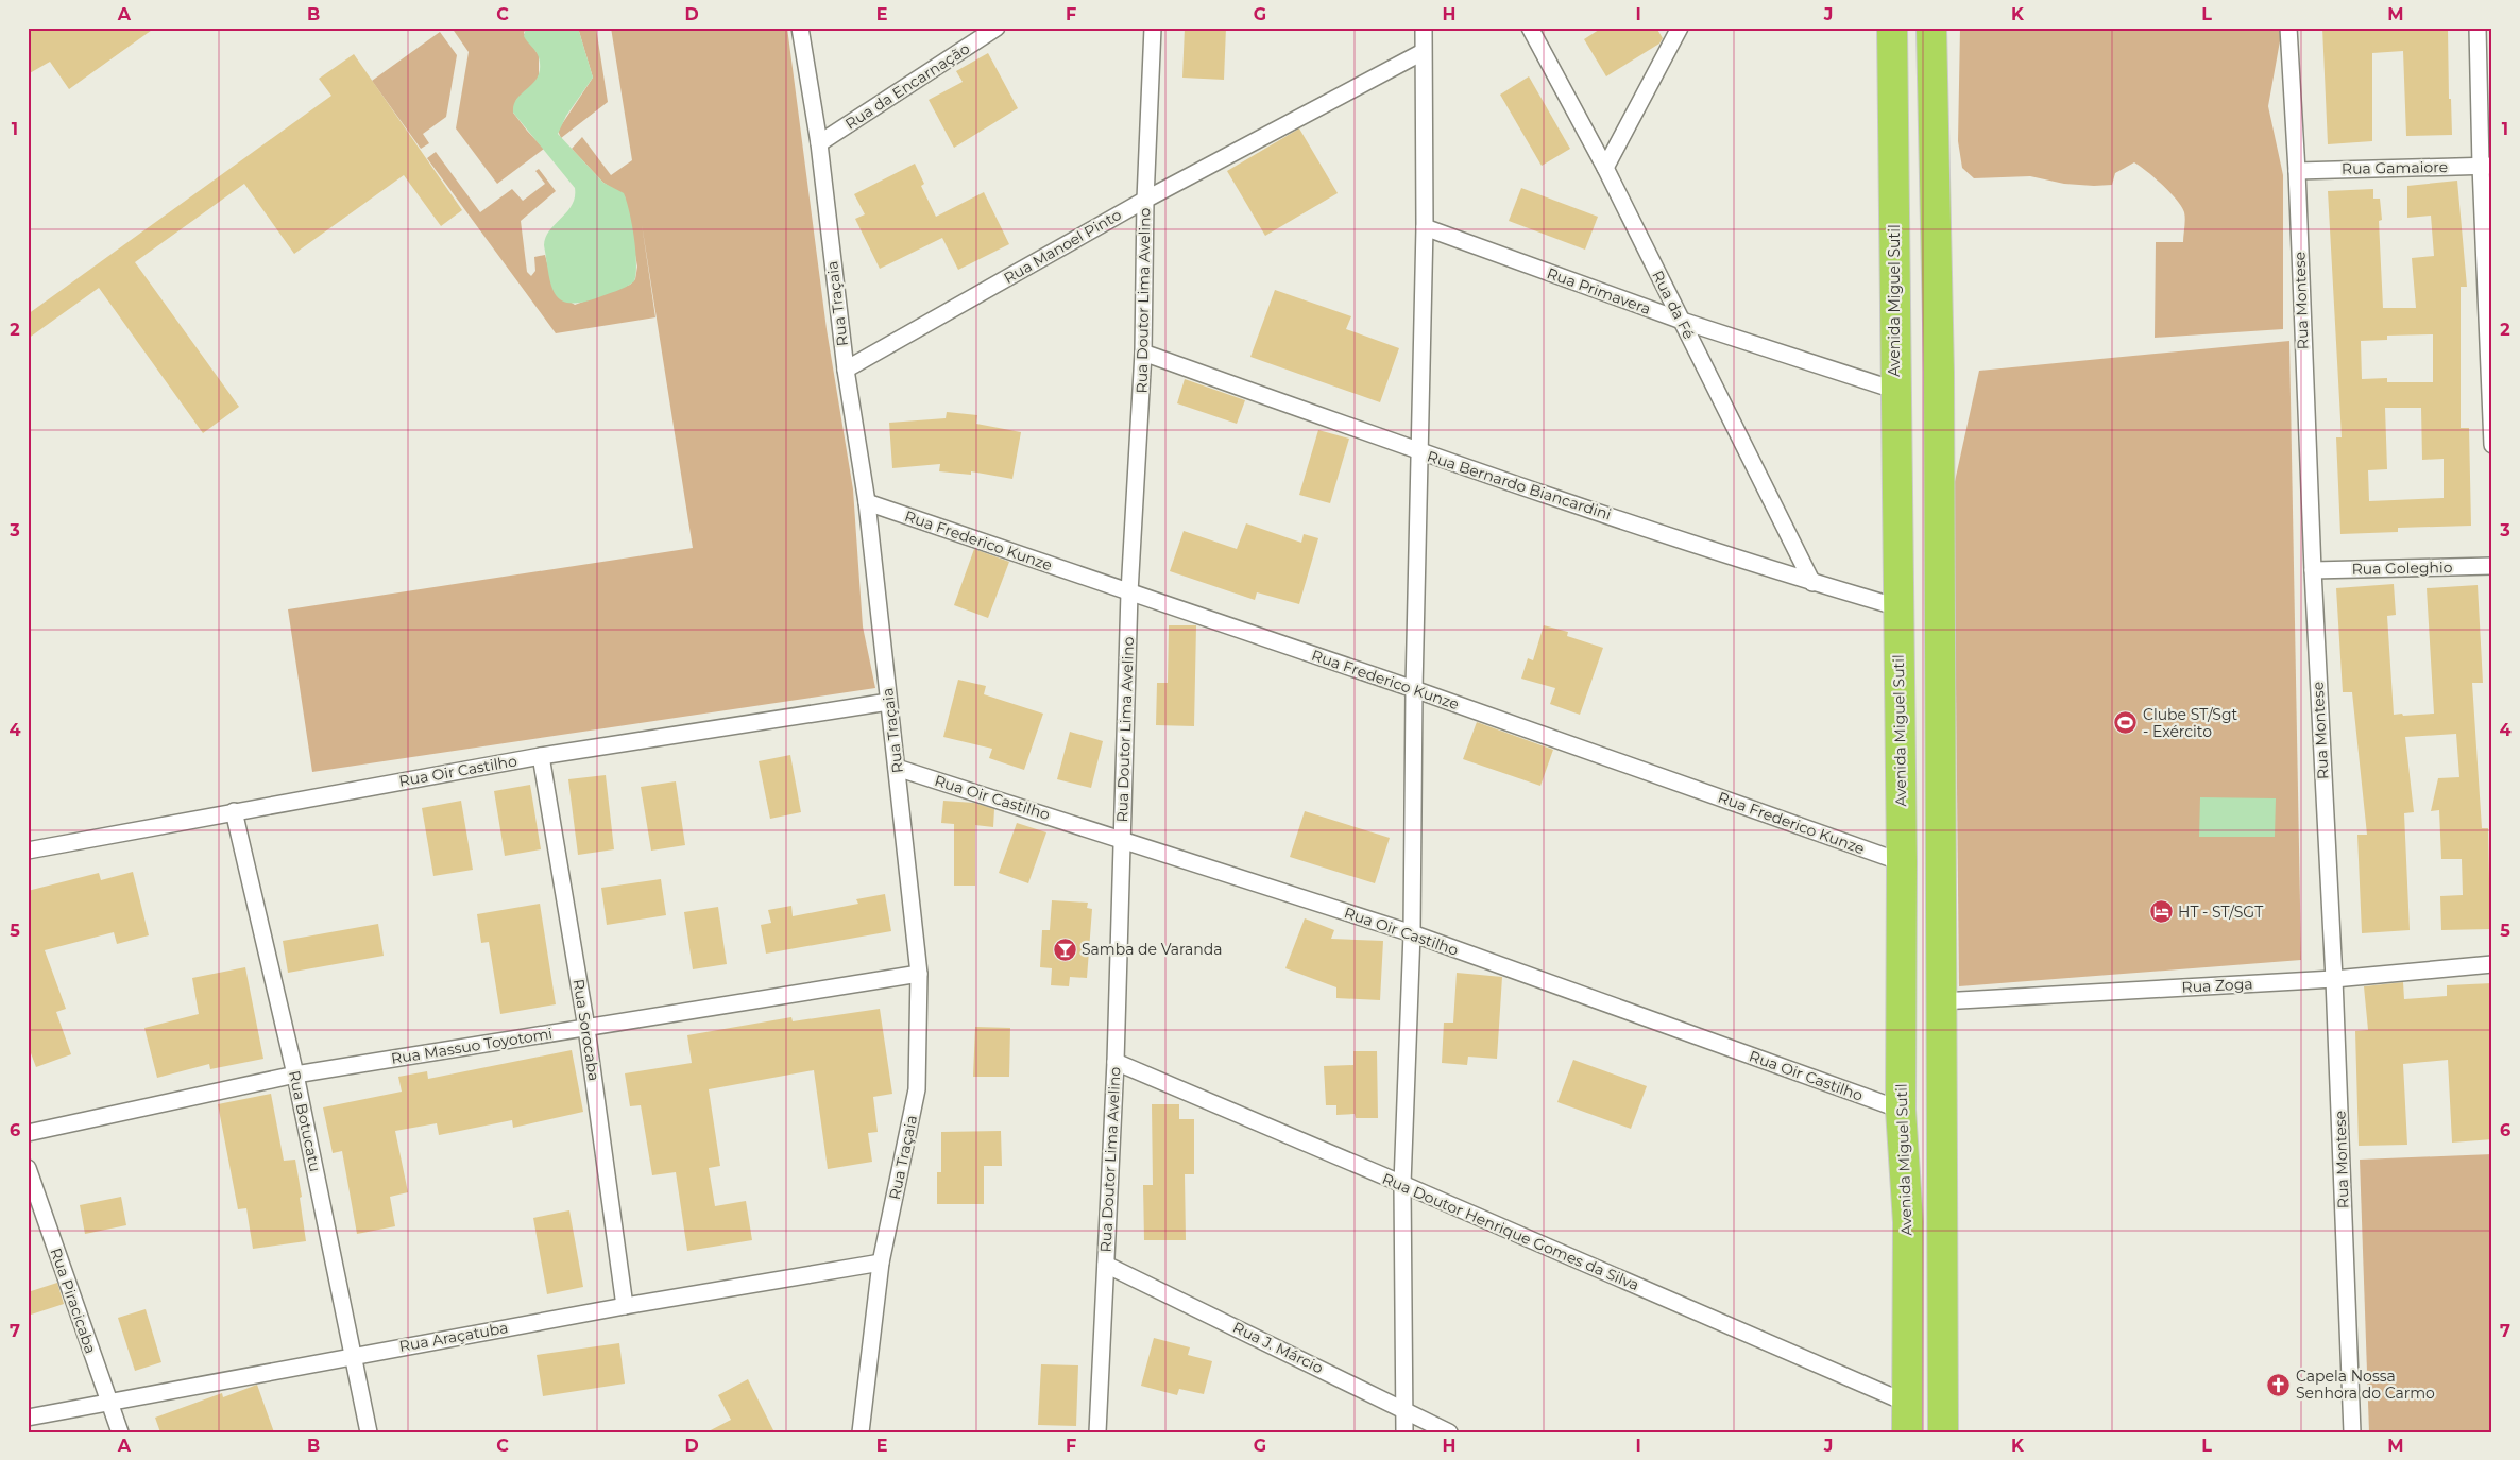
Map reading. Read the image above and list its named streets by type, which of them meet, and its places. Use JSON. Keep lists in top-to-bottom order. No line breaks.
{"streets":{"highway":["Avenida Miguel Sutil"],"street":["Rua da Encarnação","Rua Gamaiore","Rua Manoel Pinto","Rua Primavera","Rua Doutor Lima Avelino","Rua Montese","Rua Traçaia","Rua da Fé","Rua Bernardo Biancardini","Rua Frederico Kunze","Rua Goleghio","Rua Oir Castilho","Rua Zoga","Rua Sorocaba","Rua Massuo Toyotomi","Rua Botucatu","Rua Doutor Henrique Gomes da Silva","Rua Piracicaba","Rua Araçatuba","Rua J. Márcio"]},"crossings":[["Rua da Encarnação","Rua Traçaia"],["Rua Gamaiore","Rua Montese"],["Rua Manoel Pinto","Rua Doutor Lima Avelino"],["Rua Manoel Pinto","Rua Traçaia"],["Rua Primavera","Avenida Miguel Sutil"],["Rua Primavera","Rua da Fé"],["Rua Doutor Lima Avelino","Rua Bernardo Biancardini"],["Rua Doutor Lima Avelino","Rua Frederico Kunze"],["Rua Doutor Lima Avelino","Rua Oir Castilho"],["Rua Doutor Lima Avelino","Rua Doutor Henrique Gomes da Silva"],["Rua Doutor Lima Avelino","Rua J. Márcio"],["Avenida Miguel Sutil","Rua Bernardo Biancardini"],["Avenida Miguel Sutil","Rua Frederico Kunze"],["Avenida Miguel Sutil","Rua Oir Castilho"],["Avenida Miguel Sutil","Rua Doutor Henrique Gomes da Silva"],["Rua Montese","Rua Goleghio"],["Rua Montese","Rua Zoga"],["Rua Traçaia","Rua Frederico Kunze"],["Rua Traçaia","Rua Oir Castilho"],["Rua Traçaia","Rua Massuo Toyotomi"],["Rua Traçaia","Rua Araçatuba"],["Rua da Fé","Rua Bernardo Biancardini"],["Rua Oir Castilho","Rua Sorocaba"],["Rua Oir Castilho","Rua Botucatu"],["Rua Sorocaba","Rua Massuo Toyotomi"],["Rua Sorocaba","Rua Araçatuba"],["Rua Massuo Toyotomi","Rua Botucatu"],["Rua Botucatu","Rua Araçatuba"],["Rua Piracicaba","Rua Araçatuba"]],"places":{"sports":["Clube ST/Sgt - Exército"],"hotel":["HT - ST/SGT"],"bar":["Samba de Varanda"],"church":["Capela Nossa Senhora do Carmo"]},"grid":{"columns":["A","B","C","D","E","F","G","H","I","J","K","L","M"],"rows":["1","2","3","4","5","6","7"]}}
